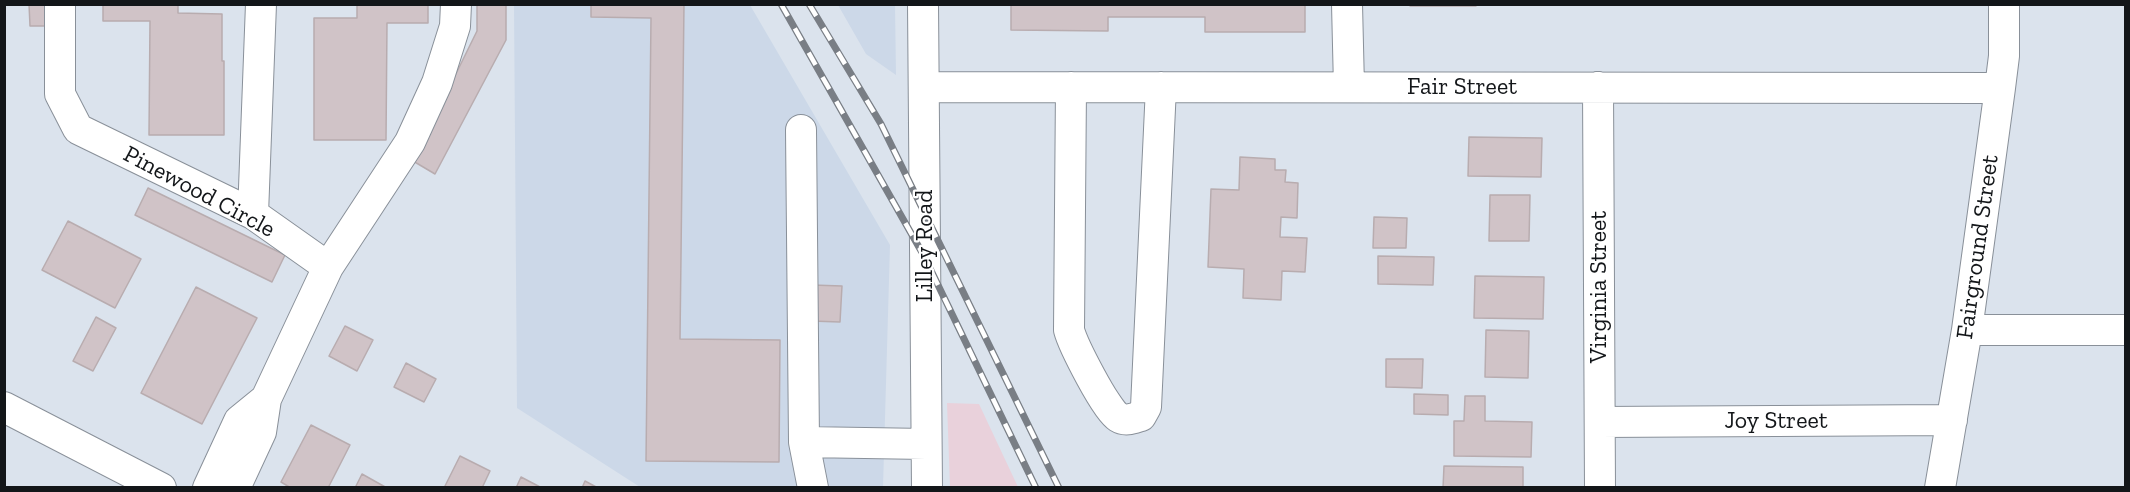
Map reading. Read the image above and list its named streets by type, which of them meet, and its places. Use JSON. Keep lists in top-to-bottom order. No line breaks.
{"streets":{"street":["Fair Street","Pinewood Circle","Lilley Road","Fairground Street","Virginia Street","Joy Street"]},"crossings":[["Fair Street","Lilley Road"],["Fair Street","Fairground Street"],["Fair Street","Virginia Street"],["Fairground Street","Joy Street"],["Virginia Street","Joy Street"]]}
